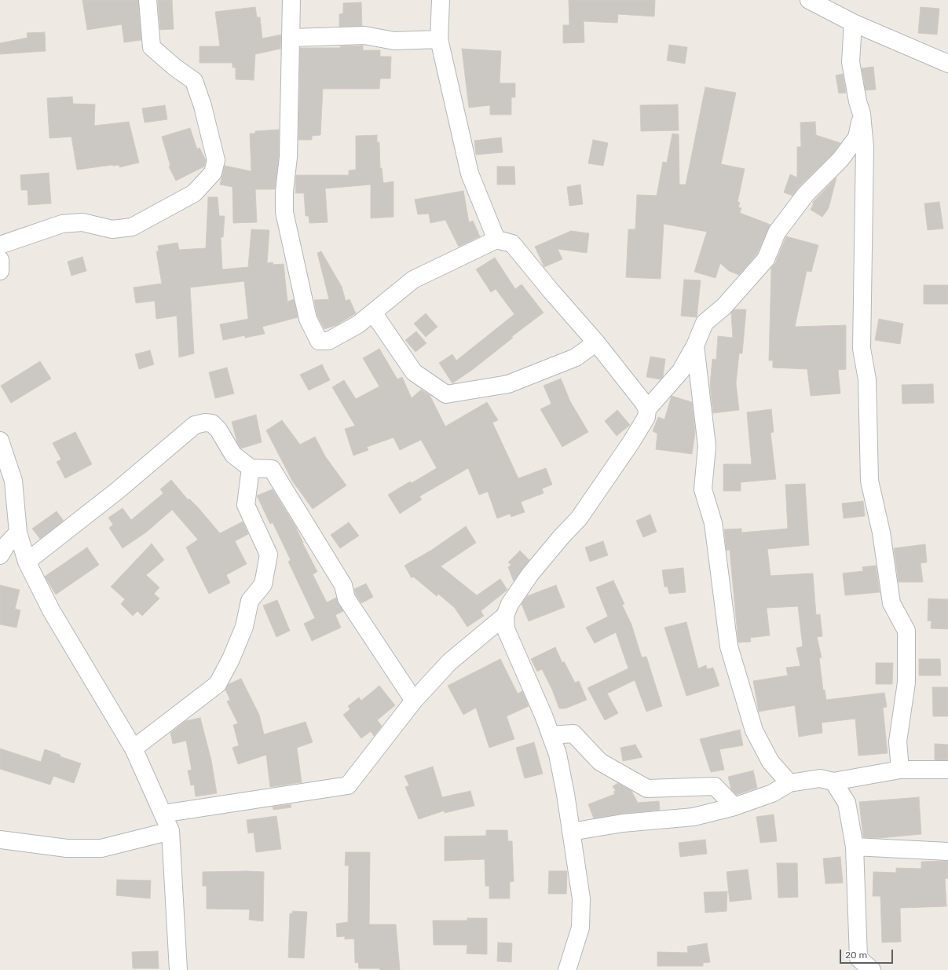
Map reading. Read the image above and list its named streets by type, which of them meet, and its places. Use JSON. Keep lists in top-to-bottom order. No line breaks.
{"scale_bar":"20 m"}
